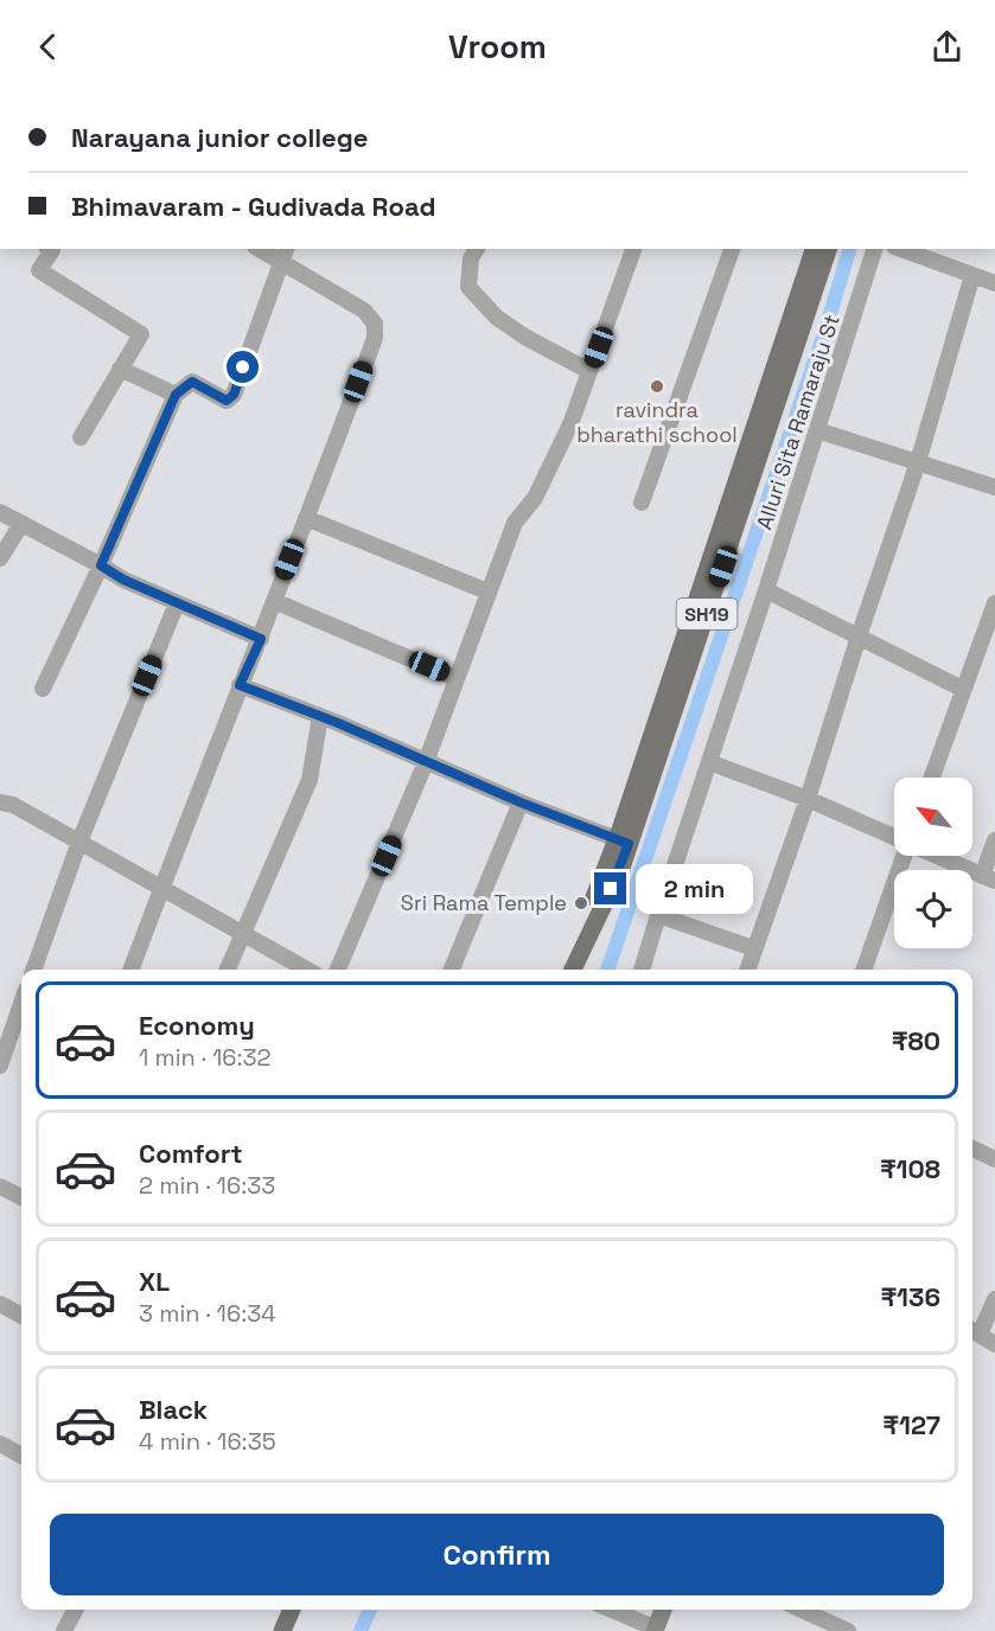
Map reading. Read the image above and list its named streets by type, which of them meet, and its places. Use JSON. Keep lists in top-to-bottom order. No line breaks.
{"streets":{"main road":["SH19"],"street":["Alluri Sita Ramaraju St"]},"places":["ravindra bharathi school","Sri Rama Temple"],"north":"top left","page":{"header":"Vroom","banner":["Narayana junior college","Bhimavaram - Gudivada Road"],"bubble":"2 min","list":[{"name":"Economy","note":"1 min · 16:32","value":"₹80"},{"name":"Comfort","note":"2 min · 16:33","value":"₹108"},{"name":"XL","note":"3 min · 16:34","value":"₹136"},{"name":"Black","note":"4 min · 16:35","value":"₹127"}],"buttons":"Confirm"}}
